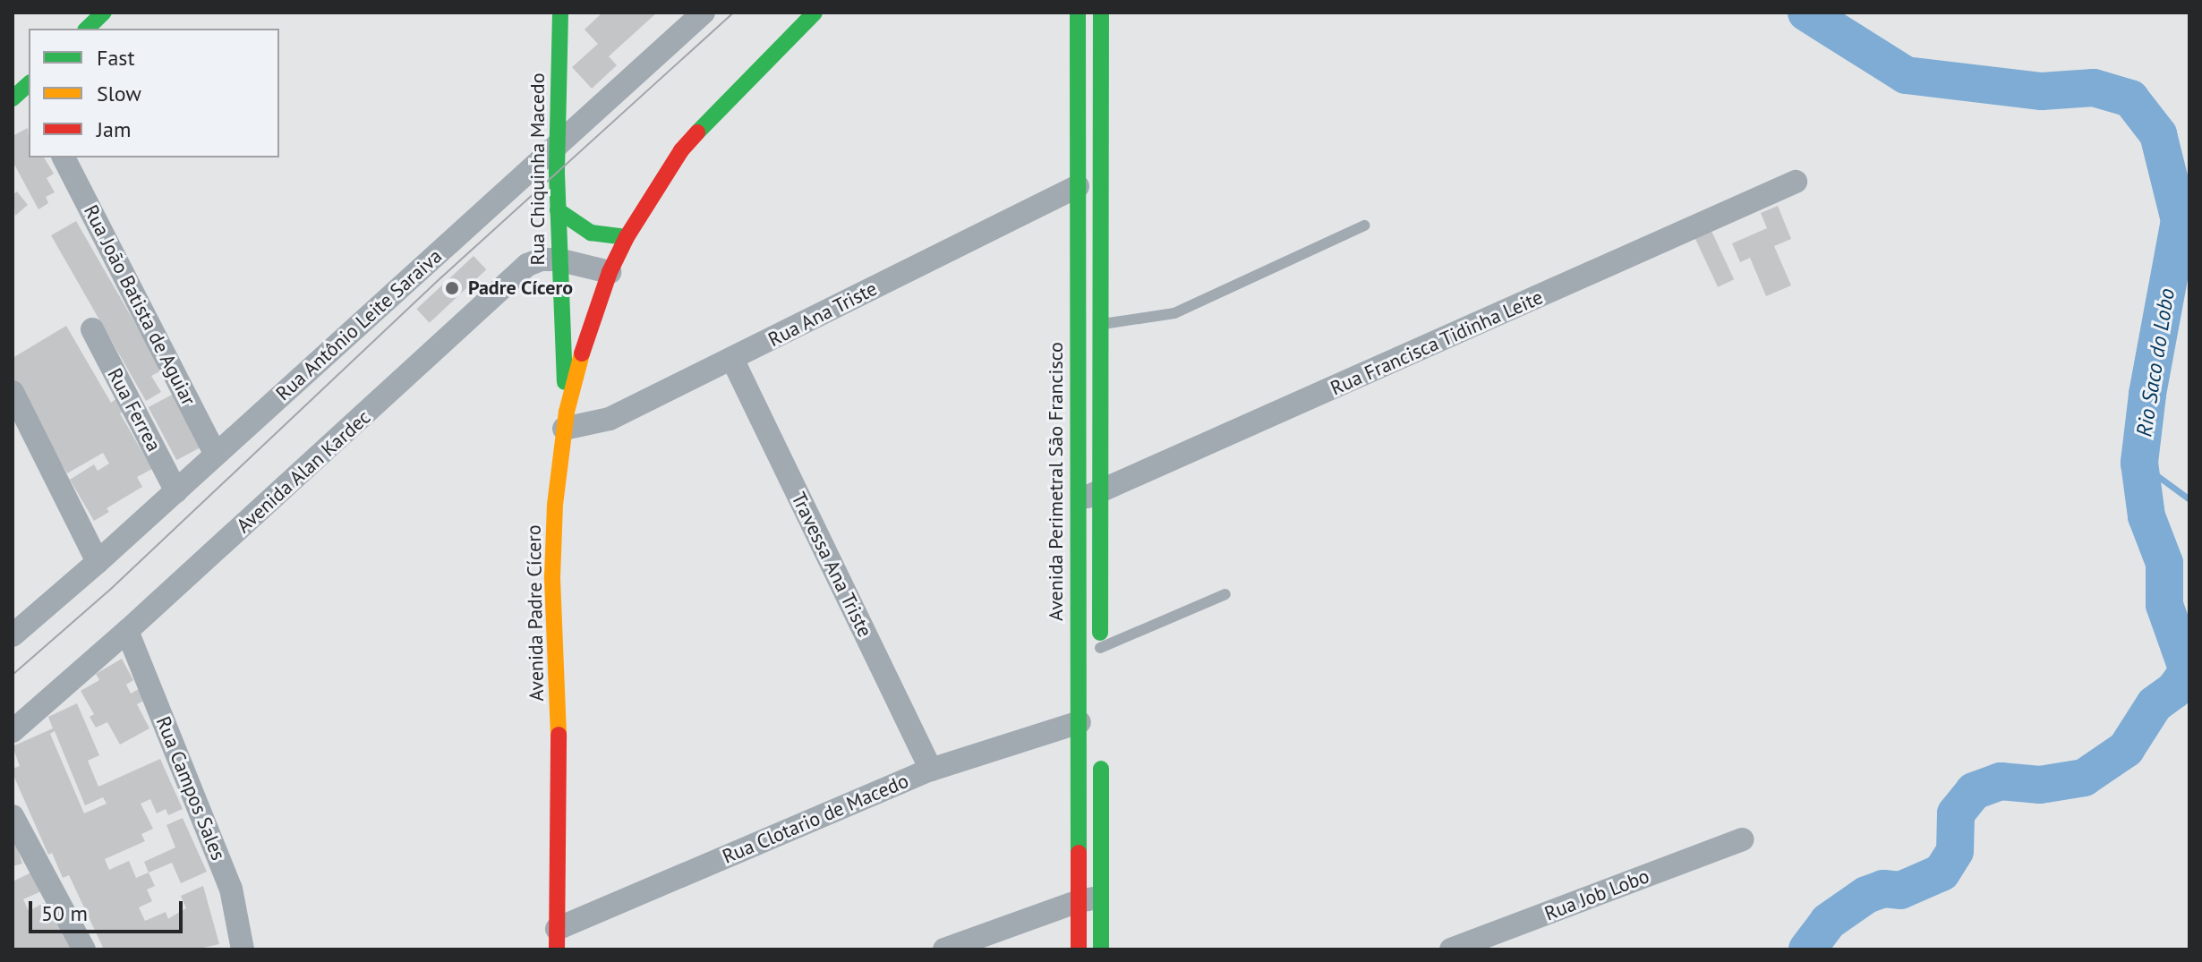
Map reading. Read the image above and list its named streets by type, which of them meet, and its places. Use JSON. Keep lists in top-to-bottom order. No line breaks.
{"streets":{"main road":["Rua Chiquinha Macedo","Avenida Perimetral São Francisco","Avenida Padre Cícero"],"street":["Rua João Batista de Aguiar","Rua Ana Triste","Rua Antônio Leite Saraiva","Rua Francisca Tidinha Leite","Rua Ferrea","Avenida Alan Kardec","Travessa Ana Triste","Rua Campos Sales","Rua Clotario de Macedo","Rua Job Lobo"]},"crossings":[["Rua Chiquinha Macedo","Rua Ana Triste"],["Rua Chiquinha Macedo","Rua Antônio Leite Saraiva"],["Rua Chiquinha Macedo","Avenida Alan Kardec"],["Rua Chiquinha Macedo","Avenida Padre Cícero"],["Rua João Batista de Aguiar","Rua Antônio Leite Saraiva"],["Rua Ana Triste","Avenida Perimetral São Francisco"],["Rua Ana Triste","Travessa Ana Triste"],["Rua Ana Triste","Avenida Padre Cícero"],["Rua Antônio Leite Saraiva","Rua Ferrea"],["Rua Francisca Tidinha Leite","Avenida Perimetral São Francisco"],["Avenida Alan Kardec","Avenida Padre Cícero"],["Avenida Alan Kardec","Rua Campos Sales"],["Avenida Perimetral São Francisco","Rua Clotario de Macedo"],["Travessa Ana Triste","Rua Clotario de Macedo"],["Avenida Padre Cícero","Rua Clotario de Macedo"]],"water":["Rio Saco do Lobo"],"places":["Padre Cícero"],"legend":["Fast","Slow","Jam"],"scale_bar":"50 m"}
